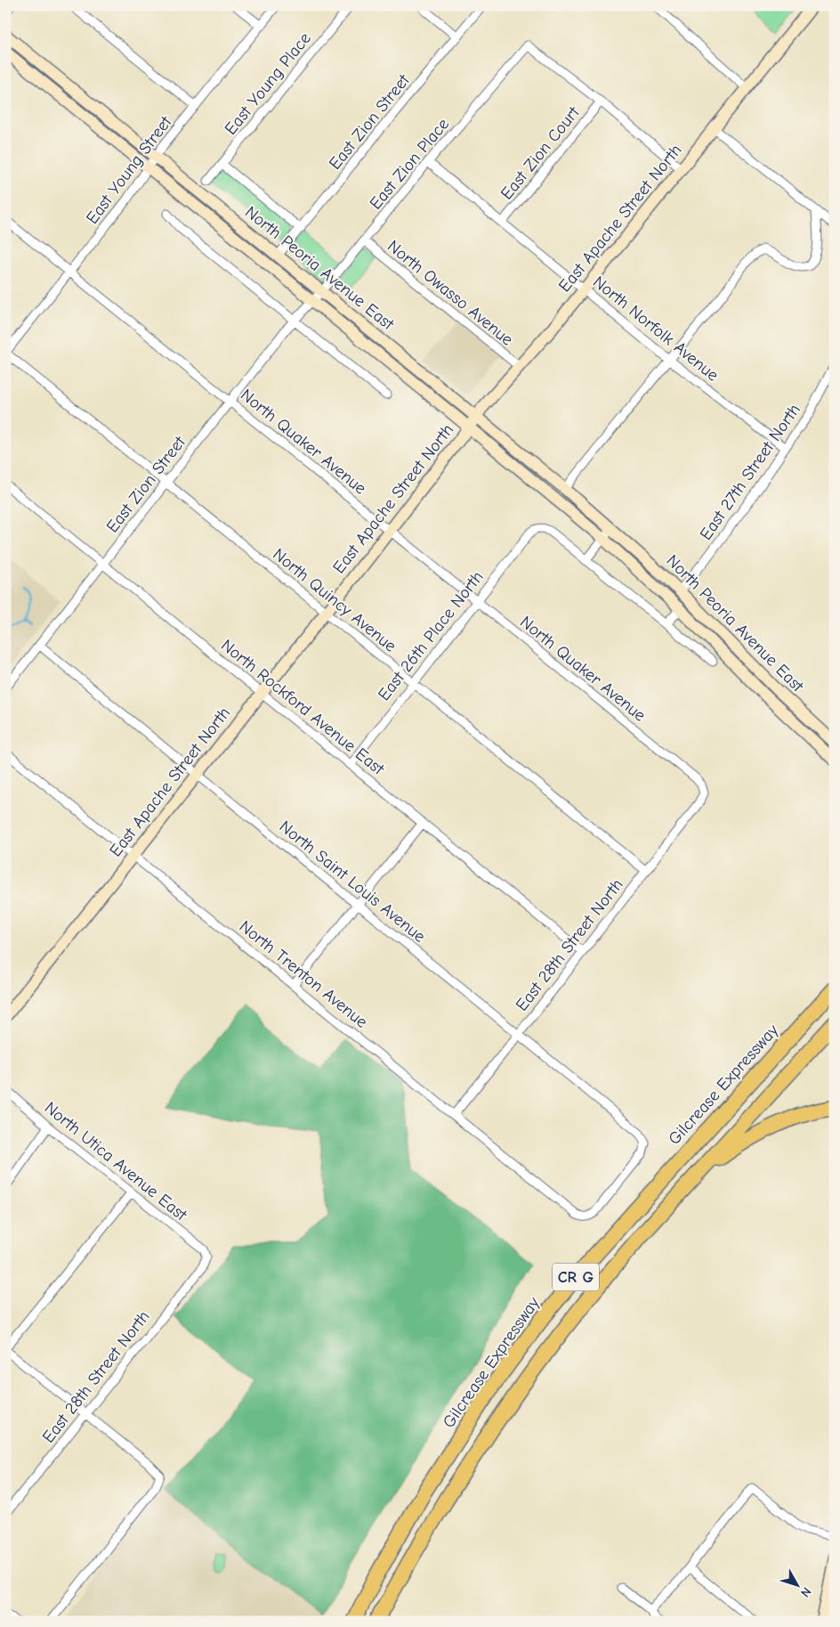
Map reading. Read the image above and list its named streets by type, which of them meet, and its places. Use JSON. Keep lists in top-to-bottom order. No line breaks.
{"streets":{"highway":["Gilcrease Expressway","CR G"],"main road":["East Apache Street North","North Peoria Avenue East"],"street":["East Young Place","East Zion Street","East Zion Court","East Zion Place","East Young Street","North Owasso Avenue","North Norfolk Avenue","North Quaker Avenue","East 27th Street North","North Quincy Avenue","East 26th Place North","North Rockford Avenue East","North Saint Louis Avenue","East 28th Street North","North Trenton Avenue","North Utica Avenue East"]},"crossings":[["East Zion Street","East Zion Place"],["East Zion Street","North Peoria Avenue East"],["East Zion Street","North Quaker Avenue"],["East Zion Street","North Quincy Avenue"],["East Zion Street","North Rockford Avenue East"],["East Zion Street","North Saint Louis Avenue"],["East Zion Court","East Zion Place"],["East Zion Court","North Norfolk Avenue"],["East Zion Place","North Peoria Avenue East"],["East Zion Place","North Owasso Avenue"],["East Zion Place","North Norfolk Avenue"],["East Young Street","North Peoria Avenue East"],["East Young Street","North Quaker Avenue"],["East Young Street","North Quincy Avenue"],["East Apache Street North","North Peoria Avenue East"],["East Apache Street North","North Owasso Avenue"],["East Apache Street North","North Norfolk Avenue"],["East Apache Street North","North Quaker Avenue"],["East Apache Street North","North Quincy Avenue"],["East Apache Street North","North Rockford Avenue East"],["East Apache Street North","North Saint Louis Avenue"],["East Apache Street North","North Trenton Avenue"],["North Peoria Avenue East","East 27th Street North"],["North Norfolk Avenue","East 27th Street North"],["North Quaker Avenue","East 26th Place North"],["North Quaker Avenue","East 28th Street North"],["North Quincy Avenue","East 26th Place North"],["North Quincy Avenue","East 28th Street North"],["East 26th Place North","North Rockford Avenue East"],["North Rockford Avenue East","East 28th Street North"],["North Saint Louis Avenue","East 28th Street North"],["North Saint Louis Avenue","North Trenton Avenue"],["East 28th Street North","North Trenton Avenue"],["East 28th Street North","North Utica Avenue East"]],"north":"bottom right"}
